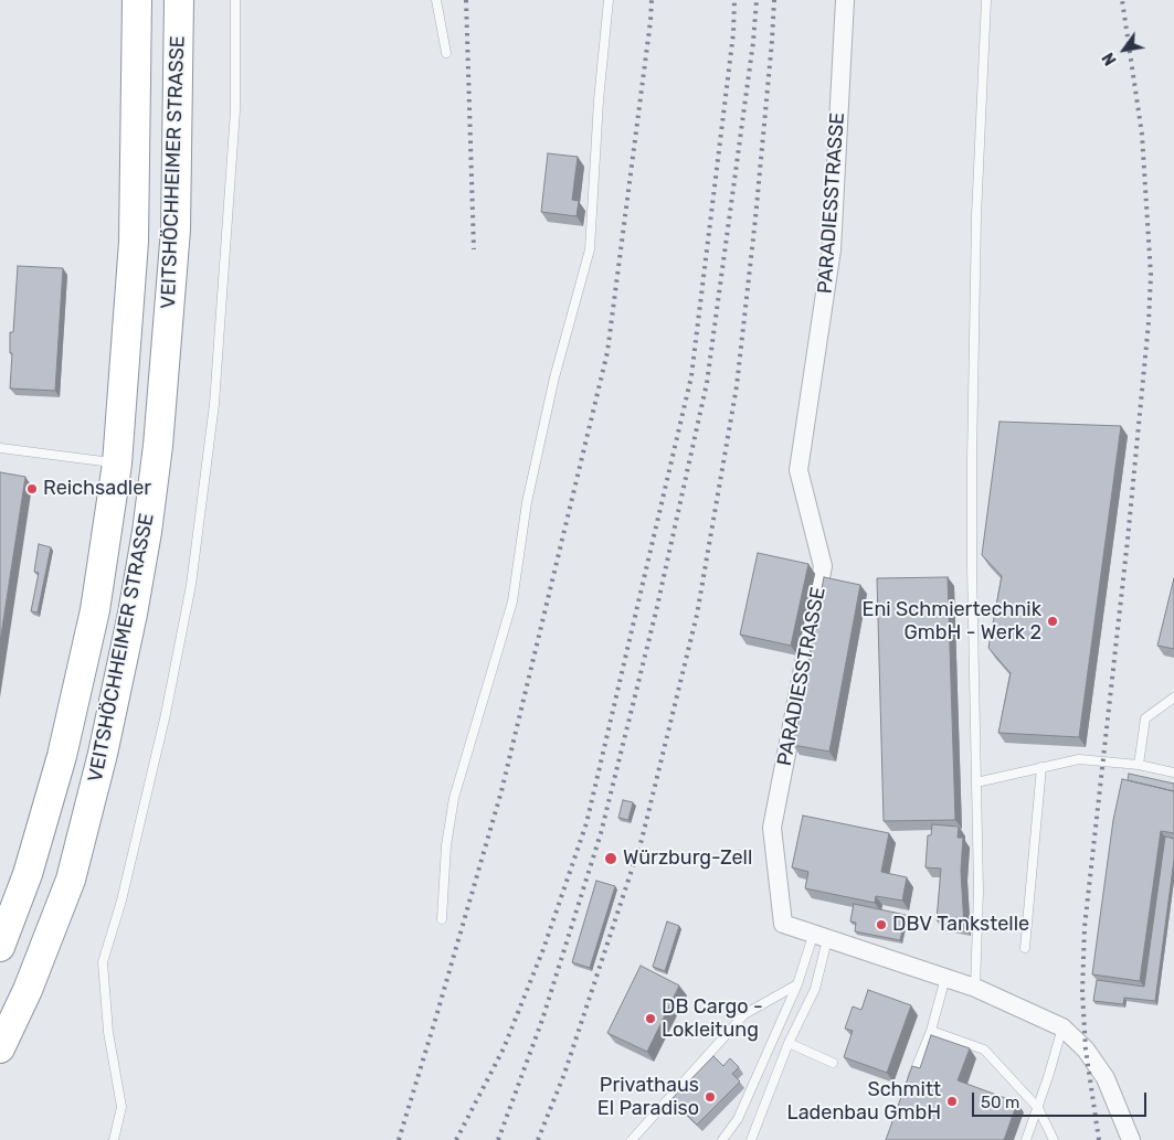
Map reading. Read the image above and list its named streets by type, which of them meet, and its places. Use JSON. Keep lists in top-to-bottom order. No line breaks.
{"streets":{"highway":["VEITSHÖCHHEIMER STRASSE"],"street":["PARADIESSTRASSE"]},"places":["Reichsadler","Eni Schmiertechnik GmbH - Werk 2","Würzburg-Zell","DBV Tankstelle","DB Cargo - Lokleitung","Privathaus El Paradiso","Schmitt Ladenbau GmbH"],"scale_bar":"50 m","north":"bottom left"}
